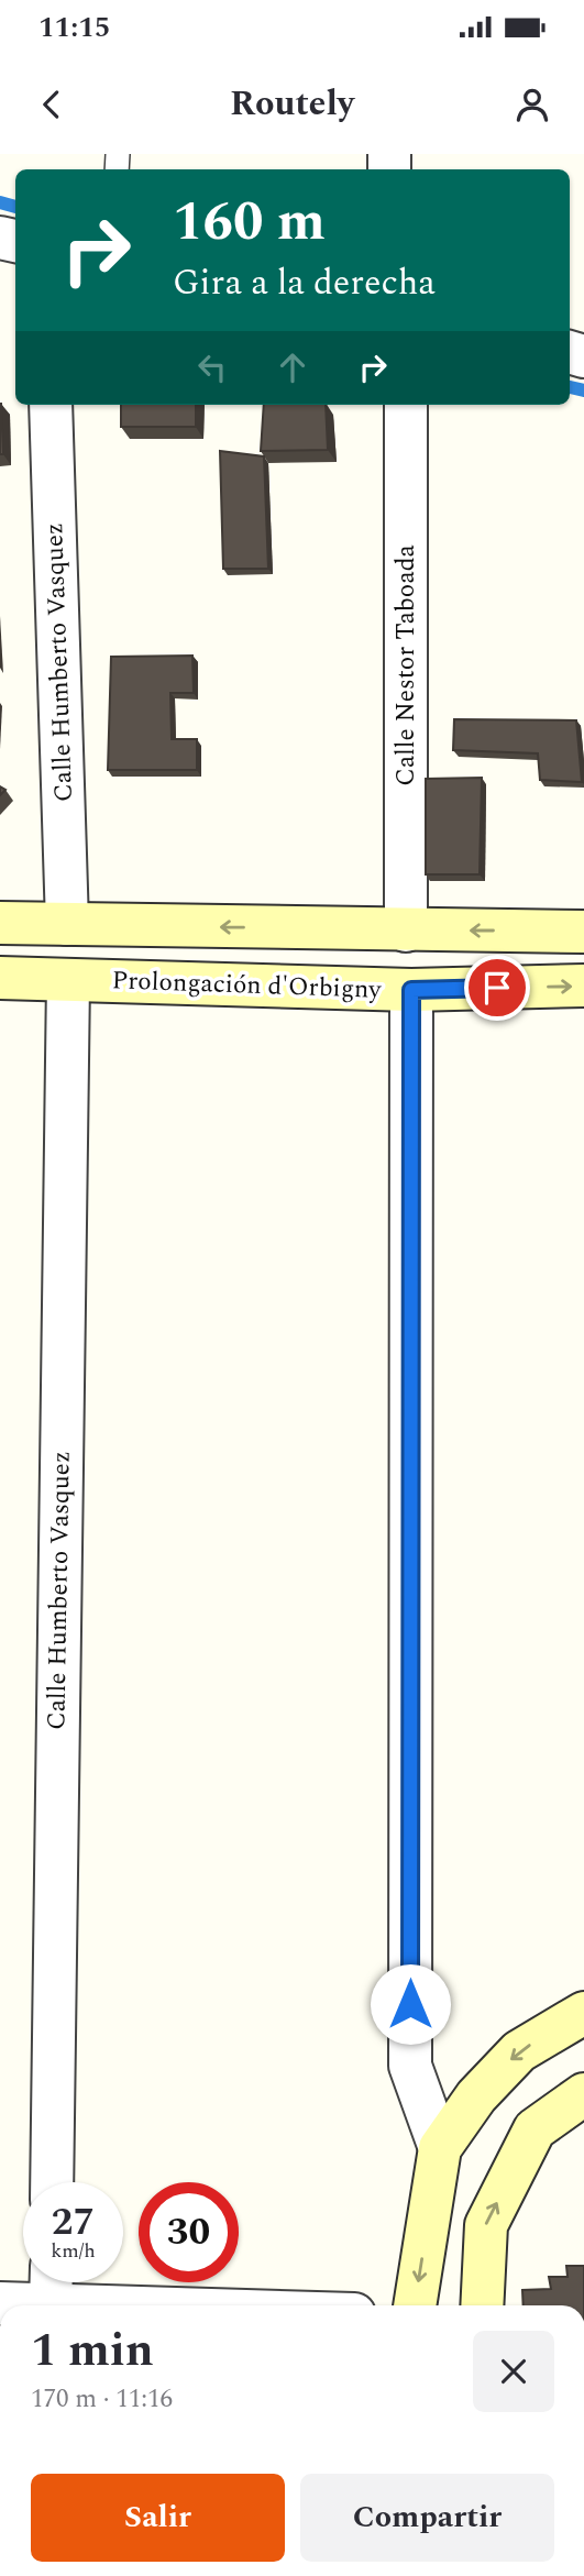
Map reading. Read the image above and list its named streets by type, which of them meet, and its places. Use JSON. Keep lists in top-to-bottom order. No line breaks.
{"streets":{"main road":["Prolongación d'Orbigny"],"street":["Calle Humberto Vasquez","Calle Nestor Taboada"]},"crossings":[["Calle Humberto Vasquez","Prolongación d'Orbigny"]],"page":{"status":"11:15","header":"Routely","turn":["160 m","Gira a la derecha"],"speed":"27 km/h","limit":"30","heading":["1 min","170 m · 11:16"],"buttons":["Salir","Compartir"]}}
